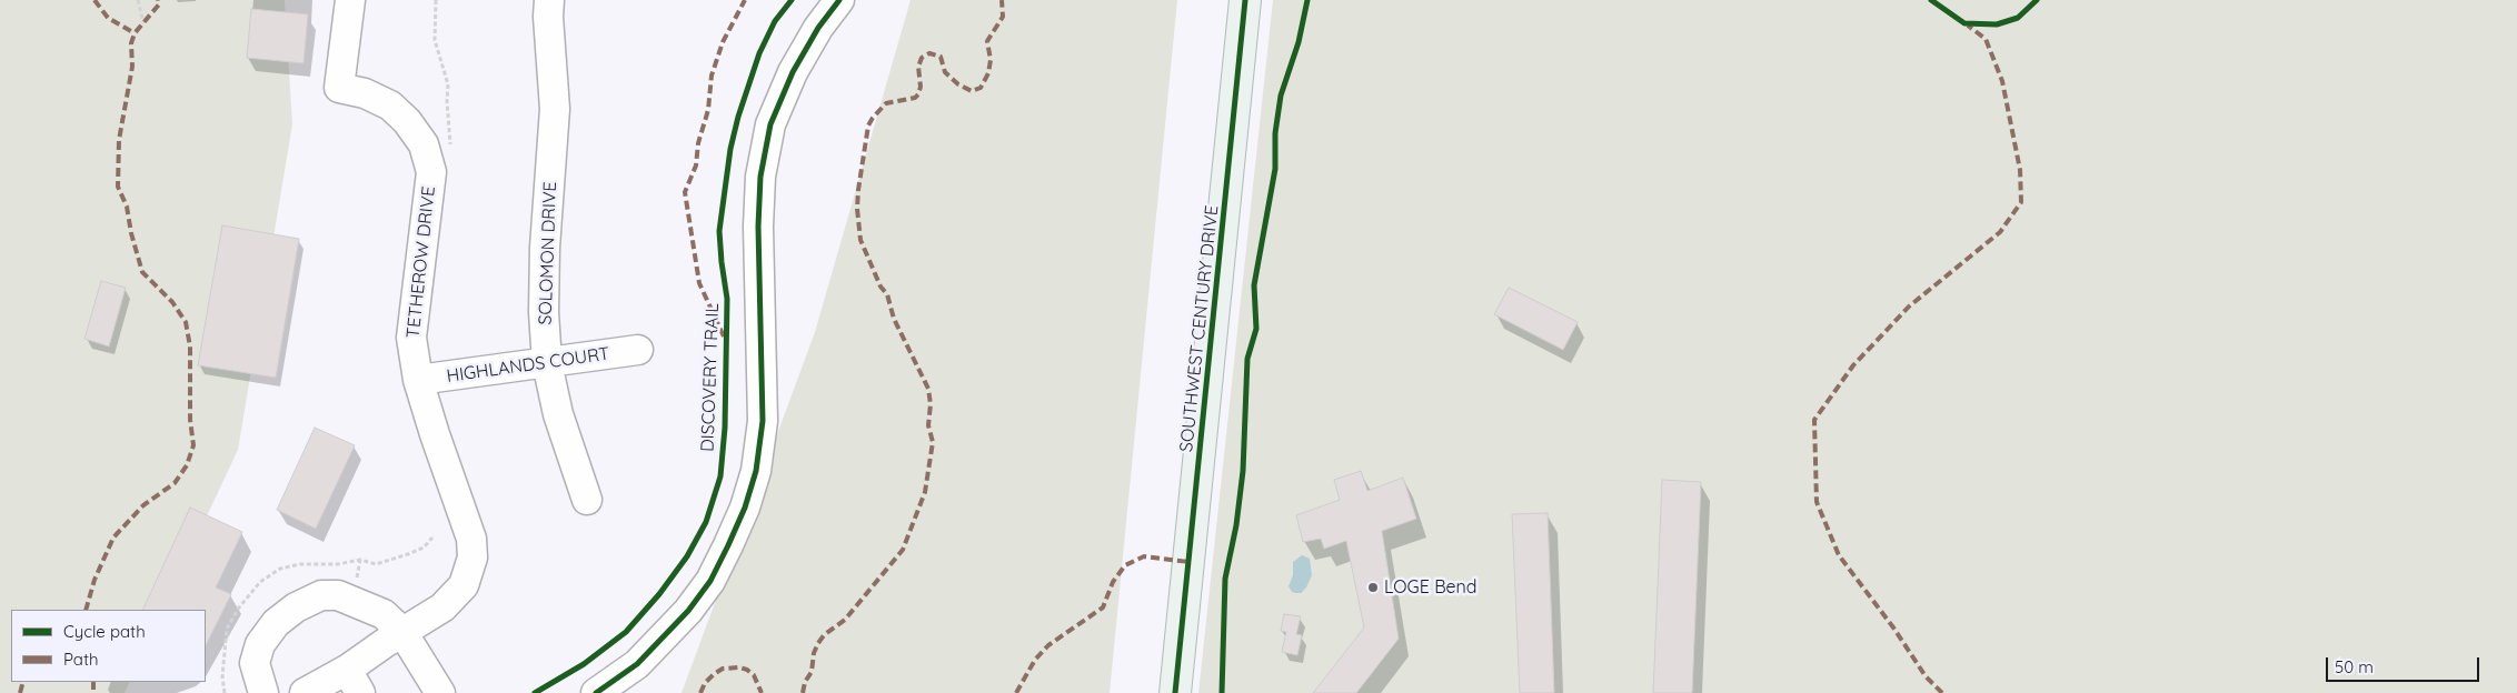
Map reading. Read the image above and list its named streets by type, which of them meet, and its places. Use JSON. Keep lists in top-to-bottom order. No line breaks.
{"streets":{"main road":["SOUTHWEST CENTURY DRIVE"],"street":["SOLOMON DRIVE","TETHEROW DRIVE","HIGHLANDS COURT"],"cycle path":["DISCOVERY TRAIL"]},"crossings":[["SOLOMON DRIVE","HIGHLANDS COURT"],["TETHEROW DRIVE","HIGHLANDS COURT"]],"places":["LOGE Bend"],"legend":["Cycle path","Path"],"scale_bar":"50 m"}
